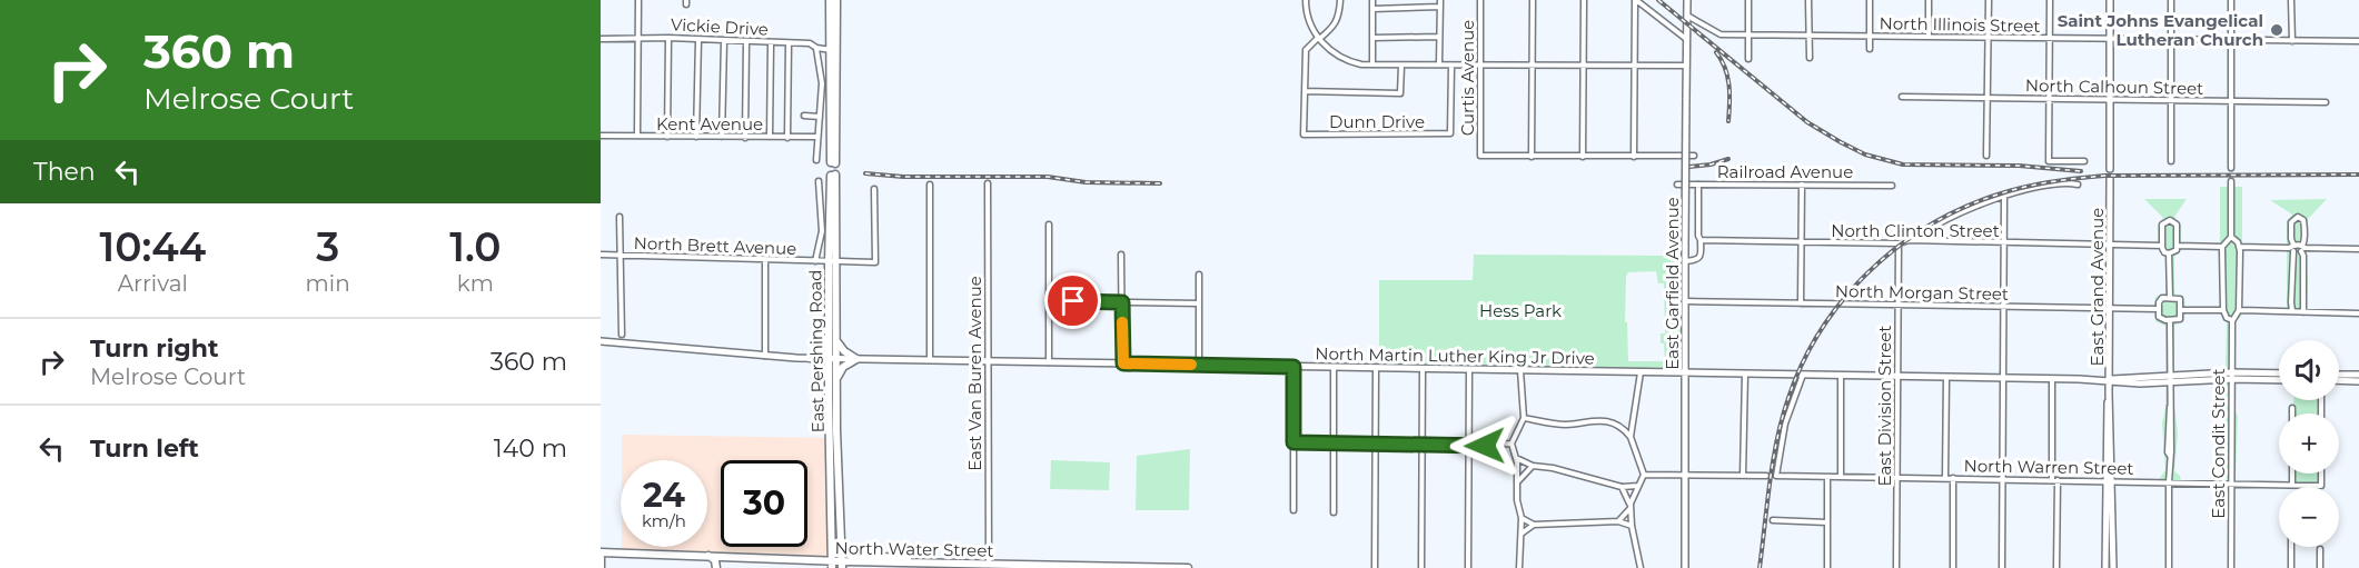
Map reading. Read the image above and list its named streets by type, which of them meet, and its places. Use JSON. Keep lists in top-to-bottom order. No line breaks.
{"streets":{"main road":["East Pershing Road","North Water Street"],"street":["North Illinois Street","Vickie Drive","Curtis Avenue","North Calhoun Street","Dunn Drive","Kent Avenue","Railroad Avenue","North Clinton Street","North Brett Avenue","East Garfield Avenue","East Grand Avenue","North Morgan Street","North Martin Luther King Jr Drive","East Van Buren Avenue","East Division Street","East Condit Street","North Warren Street"]},"crossings":[["North Illinois Street","East Garfield Avenue"],["Curtis Avenue","Railroad Avenue"],["North Clinton Street","East Grand Avenue"],["North Clinton Street","East Division Street"],["North Brett Avenue","East Pershing Road"],["East Garfield Avenue","North Morgan Street"],["East Garfield Avenue","North Martin Luther King Jr Drive"],["East Grand Avenue","North Morgan Street"],["East Grand Avenue","North Martin Luther King Jr Drive"],["East Grand Avenue","North Warren Street"],["North Morgan Street","East Division Street"],["East Pershing Road","North Martin Luther King Jr Drive"],["East Pershing Road","North Water Street"],["North Martin Luther King Jr Drive","East Van Buren Avenue"],["North Martin Luther King Jr Drive","East Division Street"],["North Martin Luther King Jr Drive","East Condit Street"],["North Martin Luther King Jr Drive","North Warren Street"],["East Van Buren Avenue","North Water Street"],["East Division Street","North Warren Street"],["East Condit Street","North Warren Street"]],"parks":["Hess Park"],"places":["Saint Johns Evangelical Lutheran Church"],"page":{"turn":["360 m","Melrose Court"],"then":"Then","eta":["10:44","Arrival","3","min","1.0","km"],"list":[{"name":"Turn right","note":"Melrose Court","value":"360 m"},{"name":"Turn left","value":"140 m"}],"map_buttons":["+","−"],"speed":"24 km/h","limit":"30"}}
